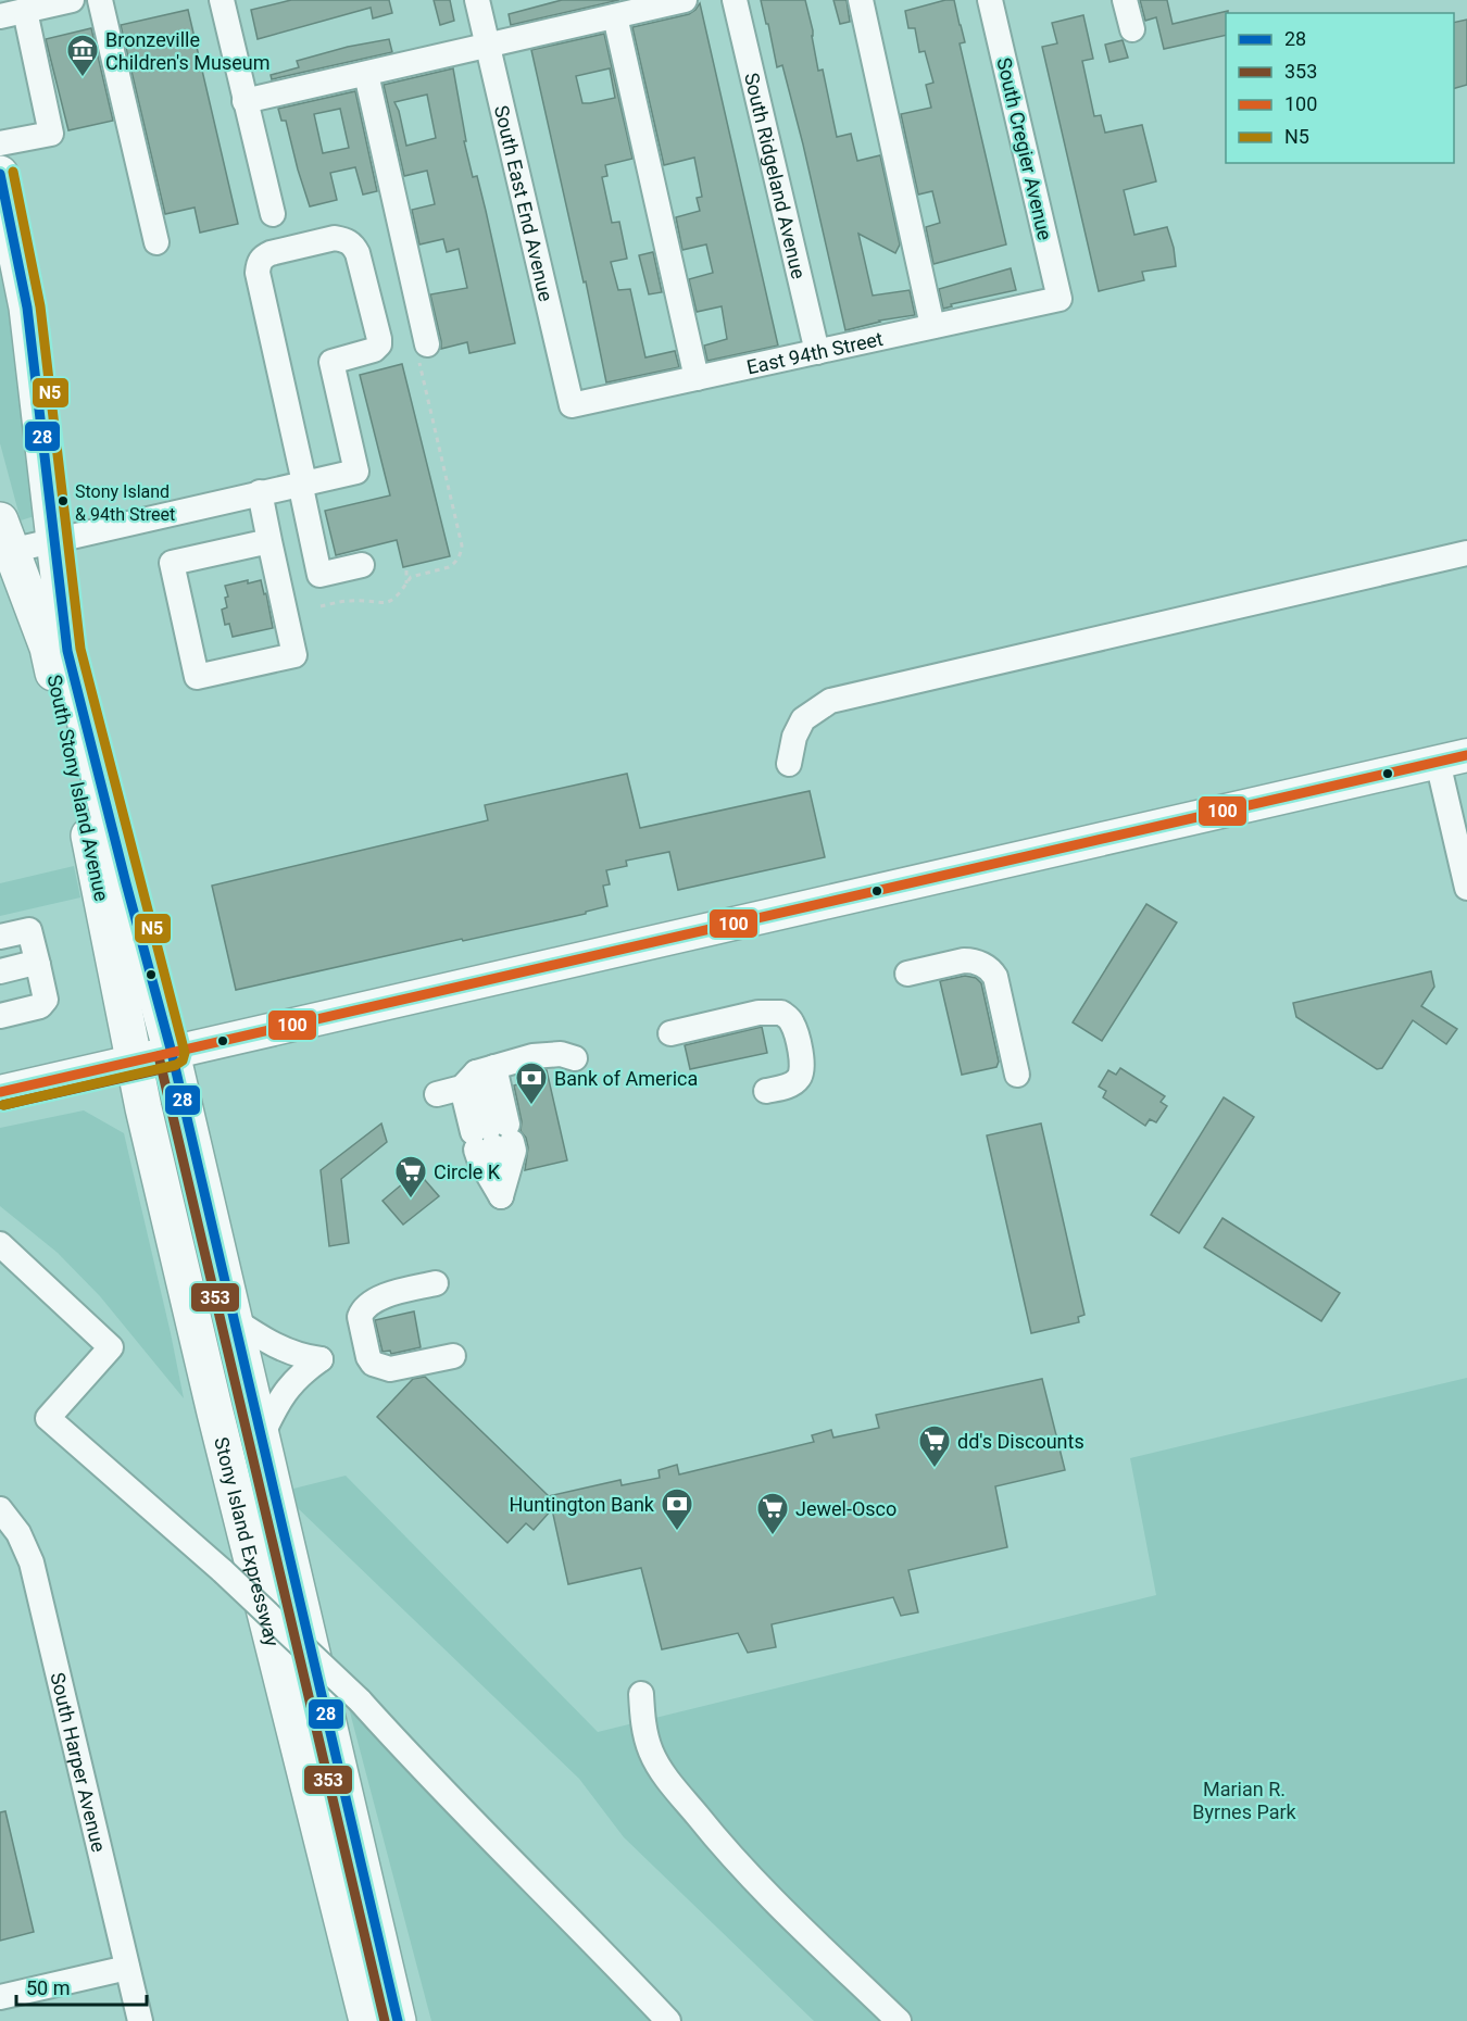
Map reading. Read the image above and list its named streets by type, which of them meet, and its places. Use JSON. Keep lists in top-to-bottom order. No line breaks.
{"streets":{"highway":["South Stony Island Avenue","Stony Island Expressway"],"street":["South Cregier Avenue","South Ridgeland Avenue","South East End Avenue","East 94th Street","South Harper Avenue"]},"crossings":[["South Cregier Avenue","East 94th Street"],["South Ridgeland Avenue","East 94th Street"],["South East End Avenue","East 94th Street"],["South Stony Island Avenue","Stony Island Expressway"]],"parks":["Marian R. Byrnes Park"],"places":{"museum":["Bronzeville Children's Museum"],"other":["Stony Island & 94th Street"],"bank":["Bank of America","Huntington Bank"],"supermarket":["Circle K","dd's Discounts","Jewel-Osco"]},"lines":["transit line N5","transit line 28","transit line 100","transit line 353"],"legend":["28","353","100","N5"],"scale_bar":"50 m"}
